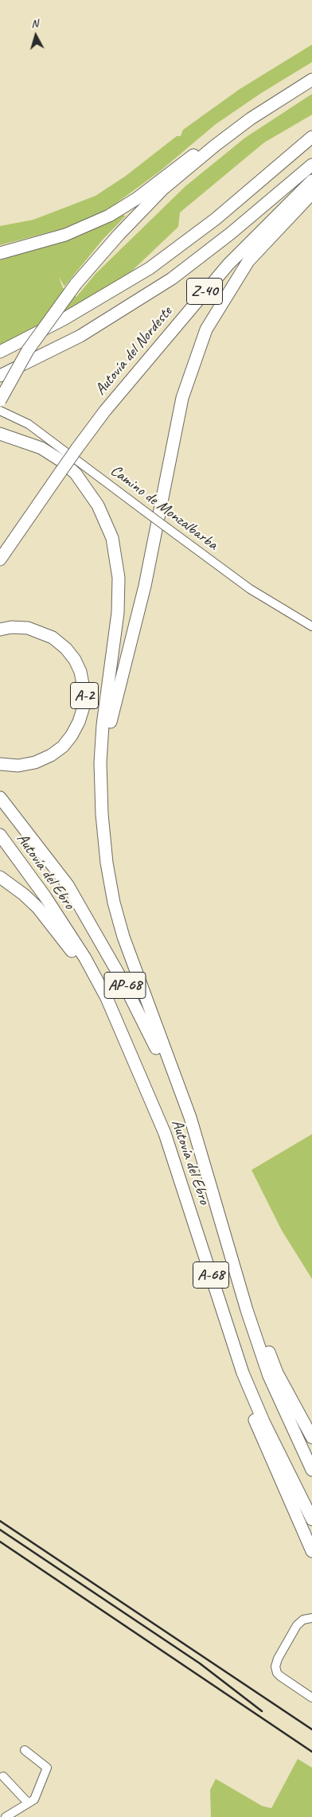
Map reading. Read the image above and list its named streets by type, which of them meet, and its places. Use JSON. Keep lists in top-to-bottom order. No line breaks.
{"streets":{"highway":["Z-40","Autovía del Nordeste","A-2","Autovía del Ebro","AP-68","A-68"],"street":["Camino de Monzalbarba"]},"north":"top"}
